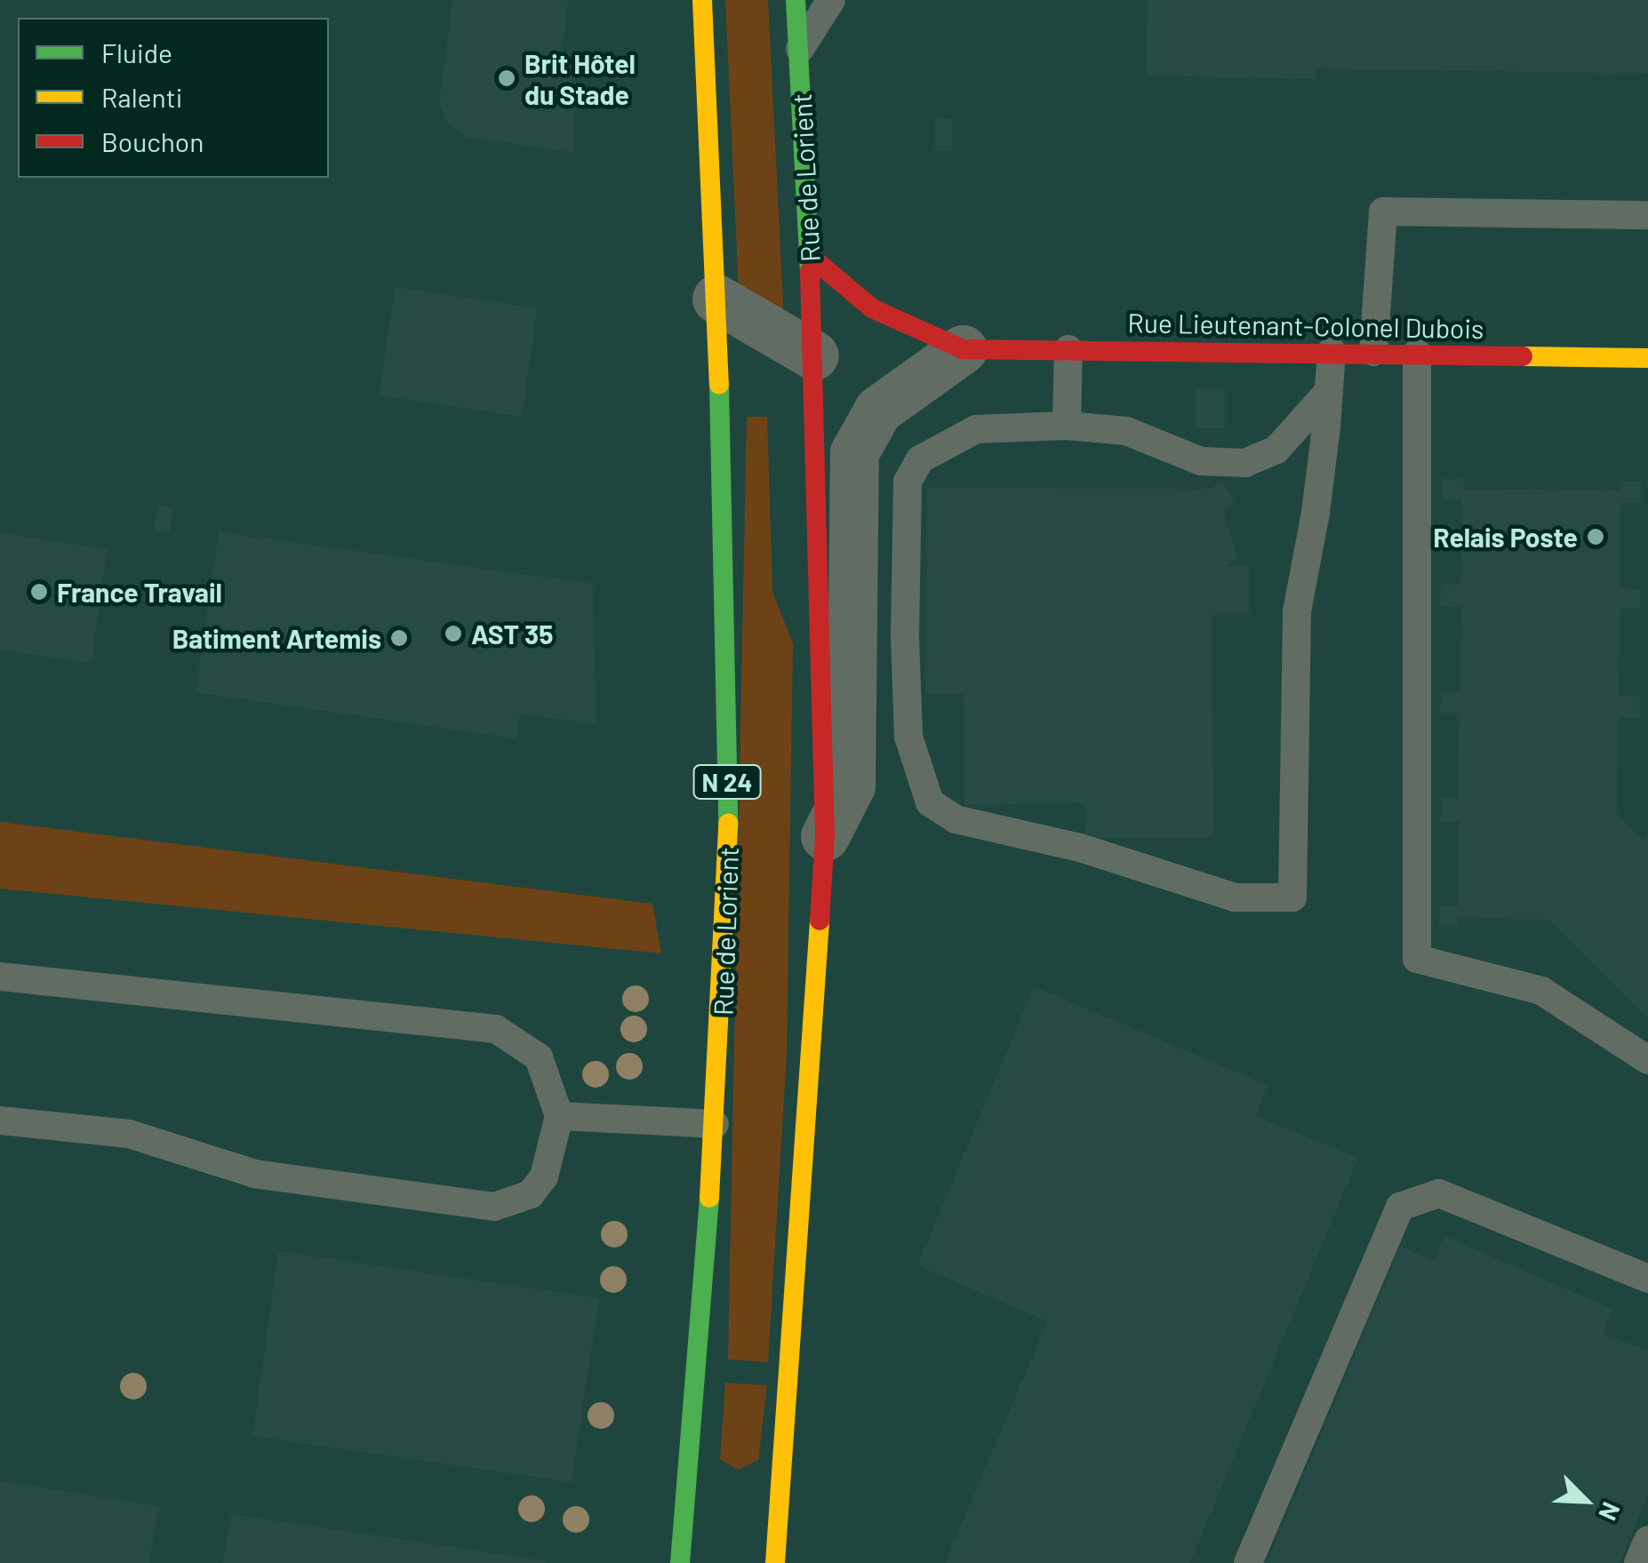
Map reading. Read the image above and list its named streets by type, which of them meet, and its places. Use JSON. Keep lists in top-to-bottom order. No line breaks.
{"streets":{"main road":["Rue de Lorient","Rue Lieutenant-Colonel Dubois","N 24"]},"crossings":[["Rue de Lorient","Rue Lieutenant-Colonel Dubois"]],"places":["Brit Hôtel du Stade","Relais Poste","France Travail","AST 35","Batiment Artemis"],"legend":["Fluide","Ralenti","Bouchon"],"north":"bottom right"}
